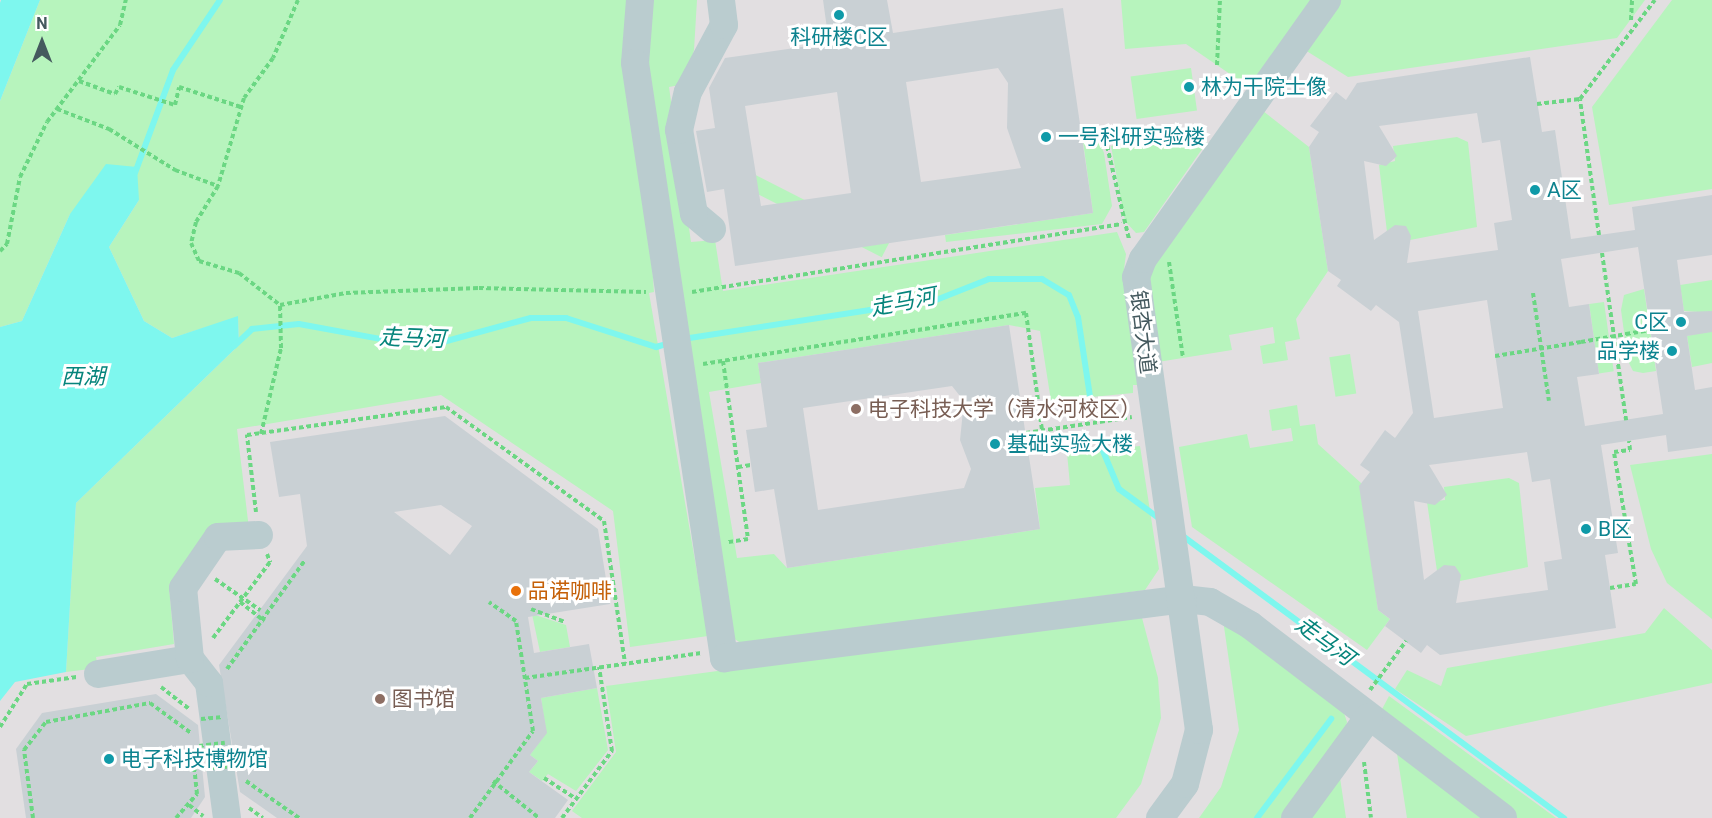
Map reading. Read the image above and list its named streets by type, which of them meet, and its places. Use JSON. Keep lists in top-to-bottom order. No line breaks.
{"streets":{"street":["银杏大道"]},"water":["走马河","西湖"],"places":["科研楼C区","林为干院士像","一号科研实验楼","A区","C区","品学楼","电子科技大学（清水河校区）","基础实验大楼","B区","品诺咖啡","图书馆","电子科技博物馆"],"north":"top"}
